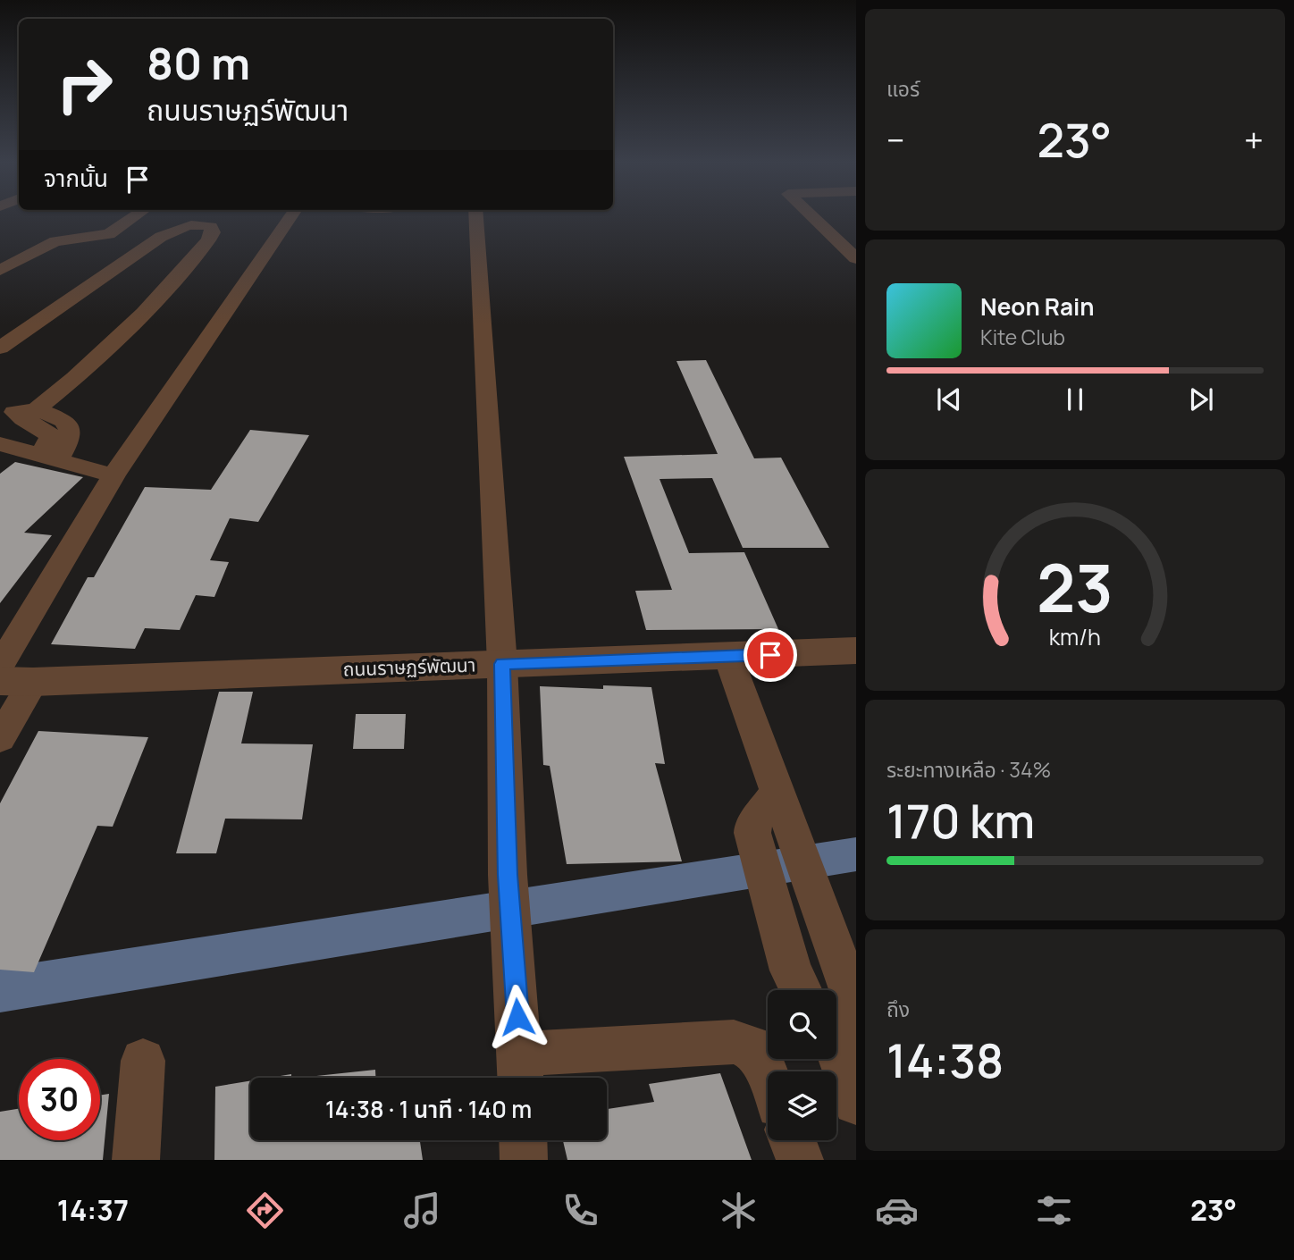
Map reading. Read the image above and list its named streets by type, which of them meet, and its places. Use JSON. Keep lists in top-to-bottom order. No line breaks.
{"streets":{"street":["ถนนราษฏร์พัฒนา"]},"page":{"tile":["แอร์",["ระยะทางเหลือ · 34%","170 km"],["ถึง","14:38"]],"turn":["80 m","ถนนราษฏร์พัฒนา"],"heat":["−","23°","+"],"then":"จากนั้น","song":["Neon Rain","Kite Club"],"limit":"30","trip":"14:38 · 1 นาที · 140 m","tabs":["14:37","23°"],"gauge":["23","km/h"]}}
